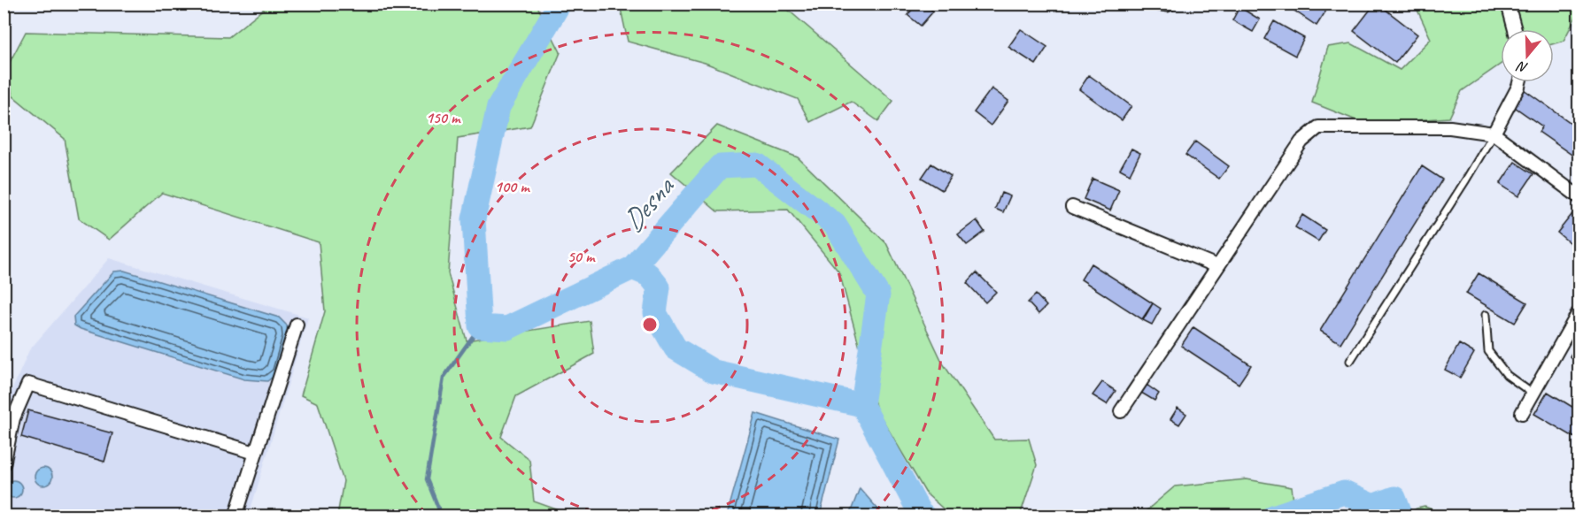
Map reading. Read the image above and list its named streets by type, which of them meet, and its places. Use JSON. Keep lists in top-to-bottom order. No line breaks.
{"water":["Desna"],"north":"bottom","rings":["150 m","100 m","50 m"]}
